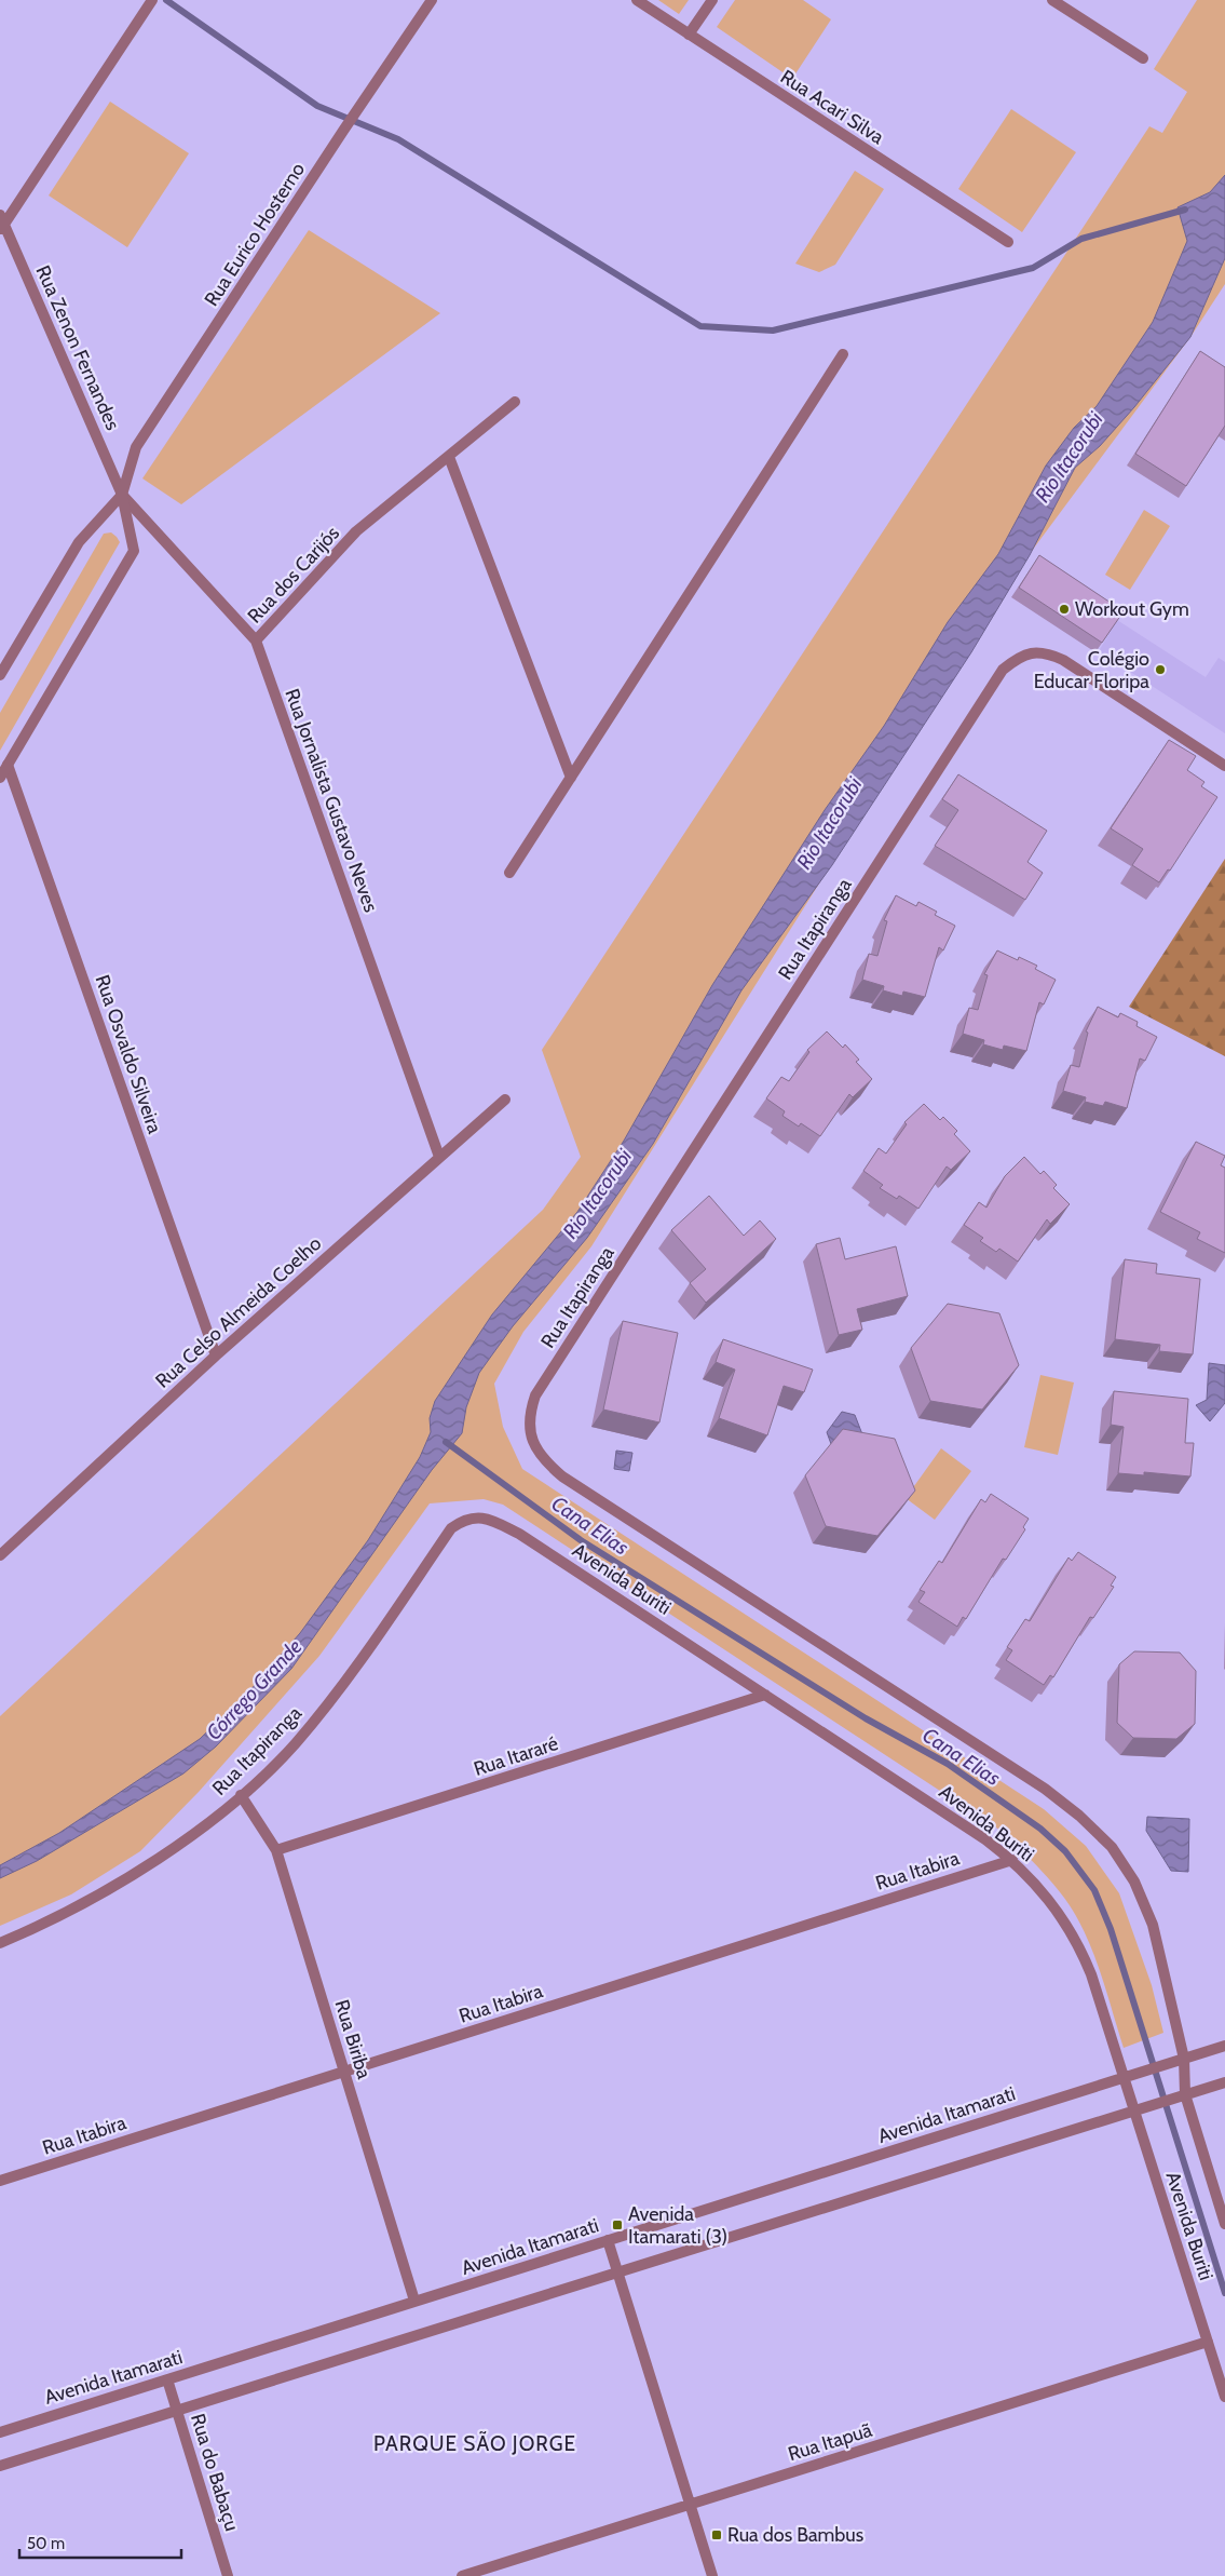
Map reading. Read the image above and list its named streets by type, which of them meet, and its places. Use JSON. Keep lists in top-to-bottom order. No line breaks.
{"streets":{"street":["Rua Acari Silva","Rua Eurico Hosterno","Rua Zenon Fernandes","Rua dos Carijós","Rua Jornalista Gustavo Neves","Rua Itapiranga","Rua Osvaldo Silveira","Rua Celso Almeida Coelho","Avenida Buriti","Rua Itararé","Rua Itabira","Rua Biriba","Avenida Itamarati","Rua Itapuã","Rua do Babaçu"]},"crossings":[["Rua Eurico Hosterno","Rua Zenon Fernandes"],["Rua Eurico Hosterno","Rua Jornalista Gustavo Neves"],["Rua Zenon Fernandes","Rua Jornalista Gustavo Neves"],["Rua dos Carijós","Rua Jornalista Gustavo Neves"],["Rua Jornalista Gustavo Neves","Rua Celso Almeida Coelho"],["Rua Itapiranga","Avenida Buriti"],["Rua Itapiranga","Rua Biriba"],["Rua Osvaldo Silveira","Rua Celso Almeida Coelho"],["Avenida Buriti","Rua Itararé"],["Avenida Buriti","Rua Itabira"],["Avenida Buriti","Avenida Itamarati"],["Avenida Buriti","Rua Itapuã"],["Rua Itararé","Rua Biriba"],["Rua Itabira","Rua Biriba"],["Rua Biriba","Avenida Itamarati"],["Avenida Itamarati","Rua do Babaçu"]],"districts":["PARQUE SÃO JORGE"],"water":["Rio Itacorubi","Cana Elias","Córrego Grande"],"places":{"other":["Workout Gym","Colégio Educar Floripa"],"transit":["Avenida Itamarati (3)","Rua dos Bambus"]},"scale_bar":"50 m"}
